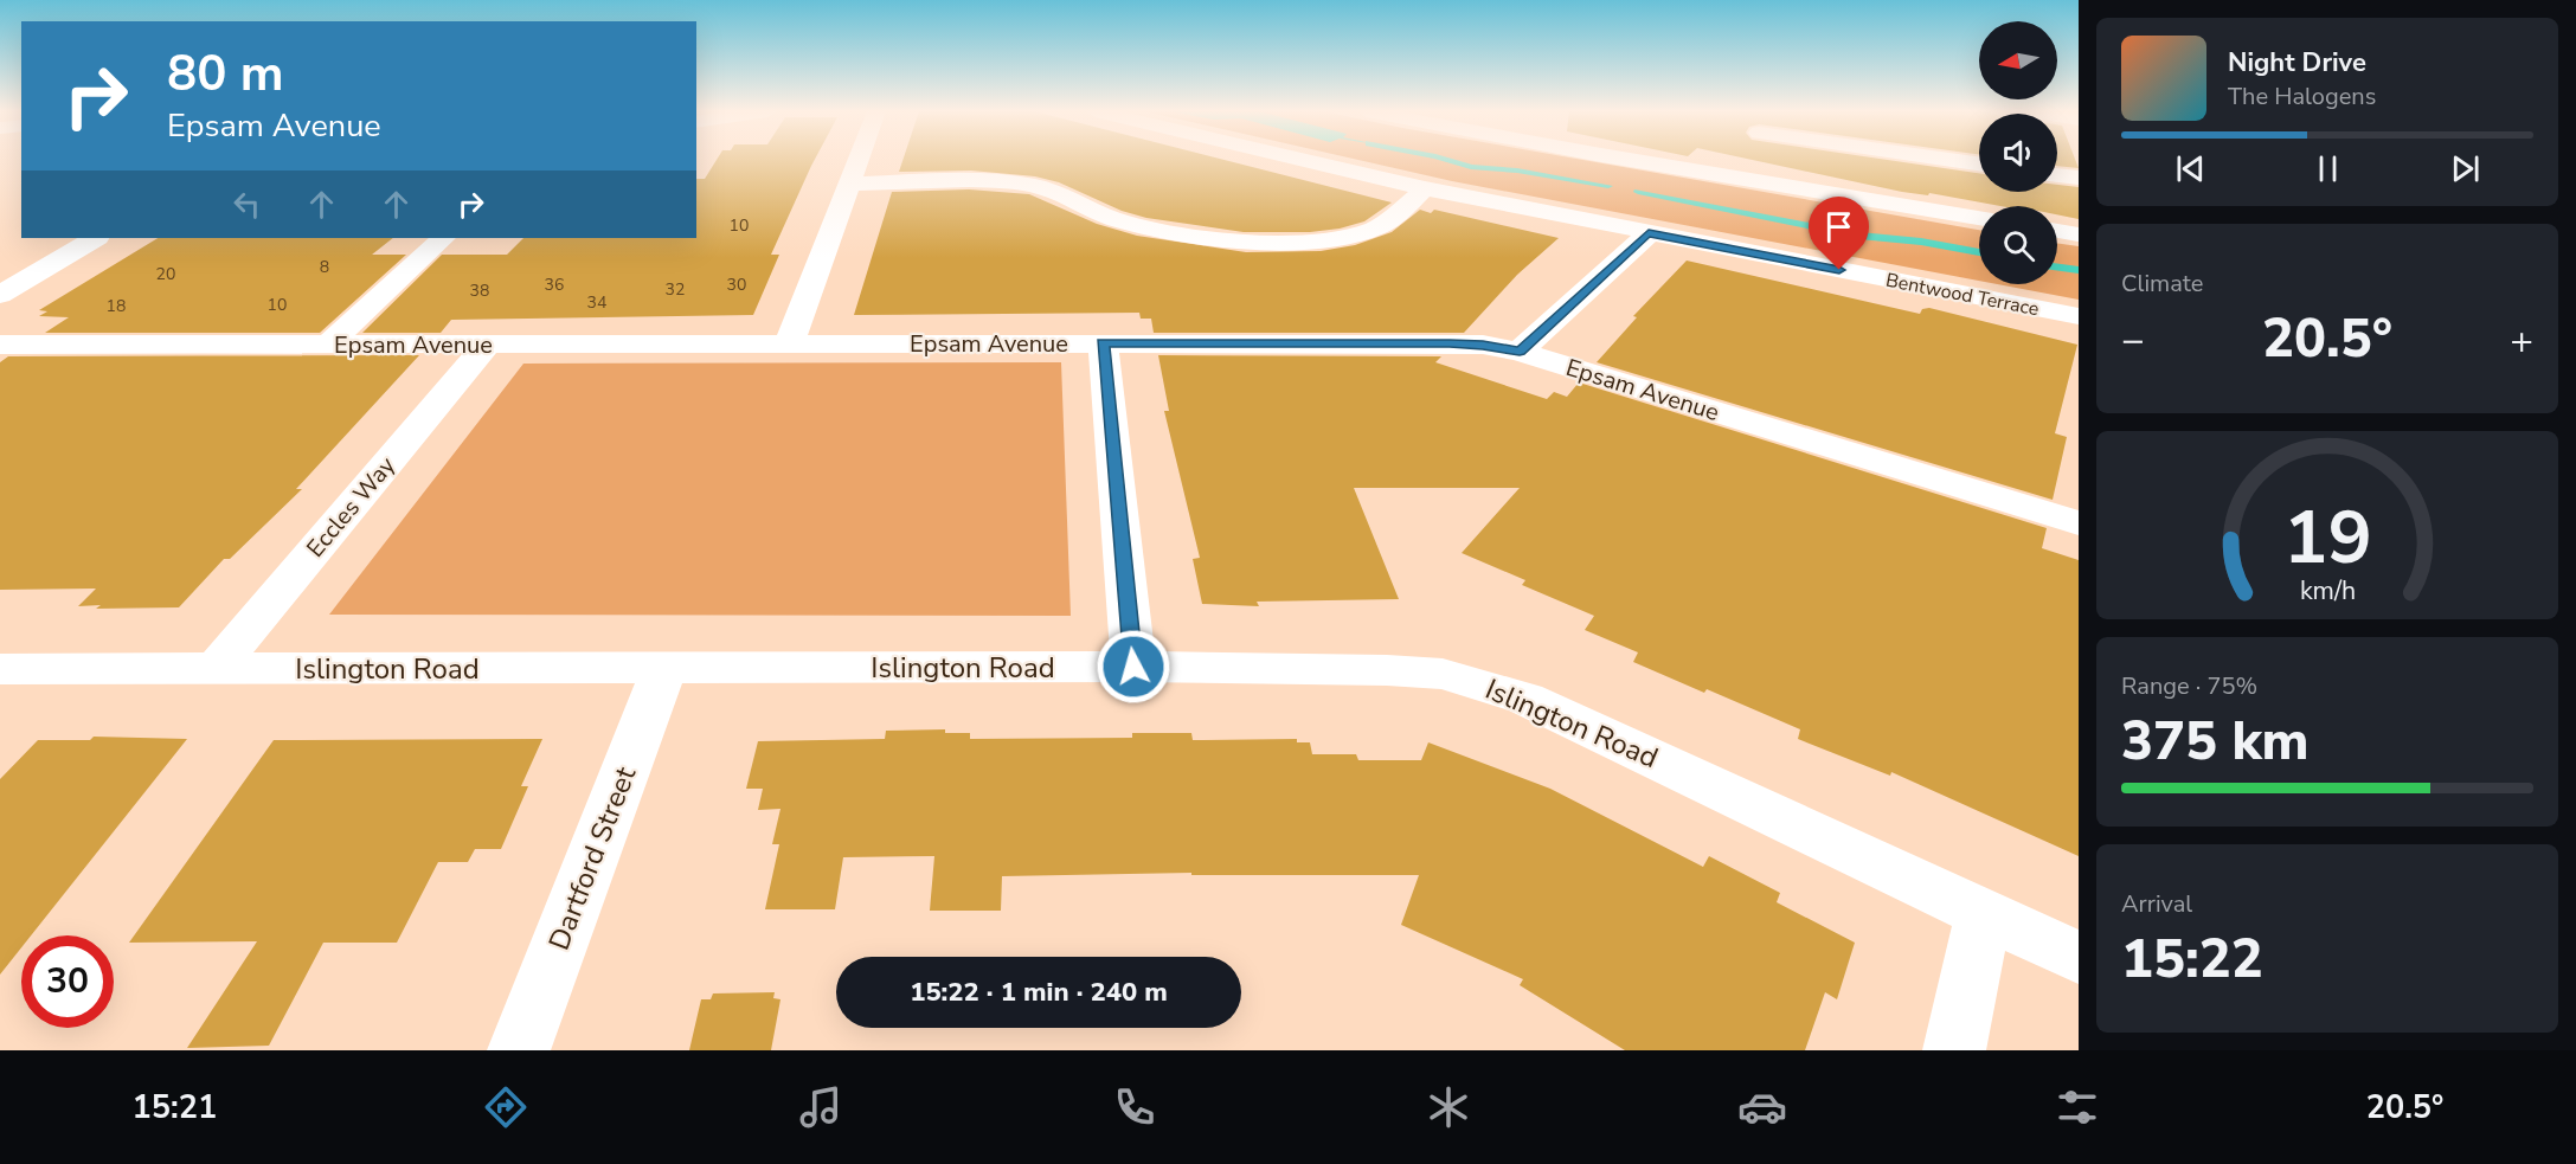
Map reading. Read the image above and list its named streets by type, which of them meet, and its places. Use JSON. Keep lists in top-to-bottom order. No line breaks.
{"streets":{"main road":["Bentwood Terrace","Epsam Avenue","Eccles Way","Islington Road","Dartford Street"]},"crossings":[["Epsam Avenue","Eccles Way"],["Eccles Way","Islington Road"],["Islington Road","Dartford Street"]],"house_numbers":["10","8","20","36","30","32","38","34","10","18"],"north":"left","page":{"turn":["80 m","Epsam Avenue"],"song":["Night Drive","The Halogens"],"tile":["Climate",["Range · 75%","375 km"],["Arrival","15:22"]],"heat":["−","20.5°","+"],"limit":"30","trip":"15:22 · 1 min · 240 m","tabs":["15:21","20.5°"],"gauge":["19","km/h"]}}
